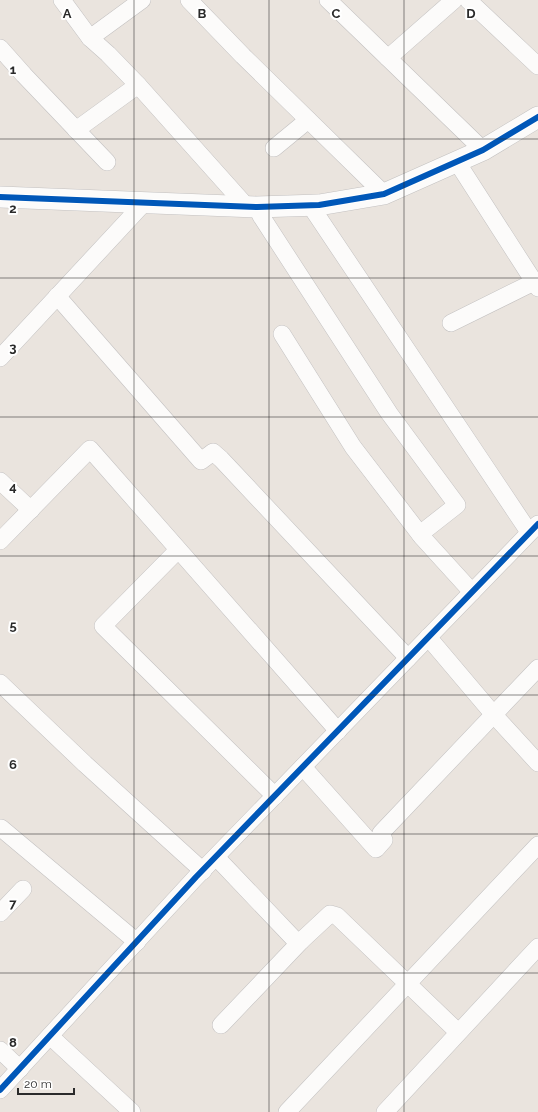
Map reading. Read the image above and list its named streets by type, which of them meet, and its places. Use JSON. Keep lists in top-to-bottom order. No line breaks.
{"scale_bar":"20 m","grid":{"columns":["A","B","C","D"],"rows":["1","2","3","4","5","6","7","8"]}}
